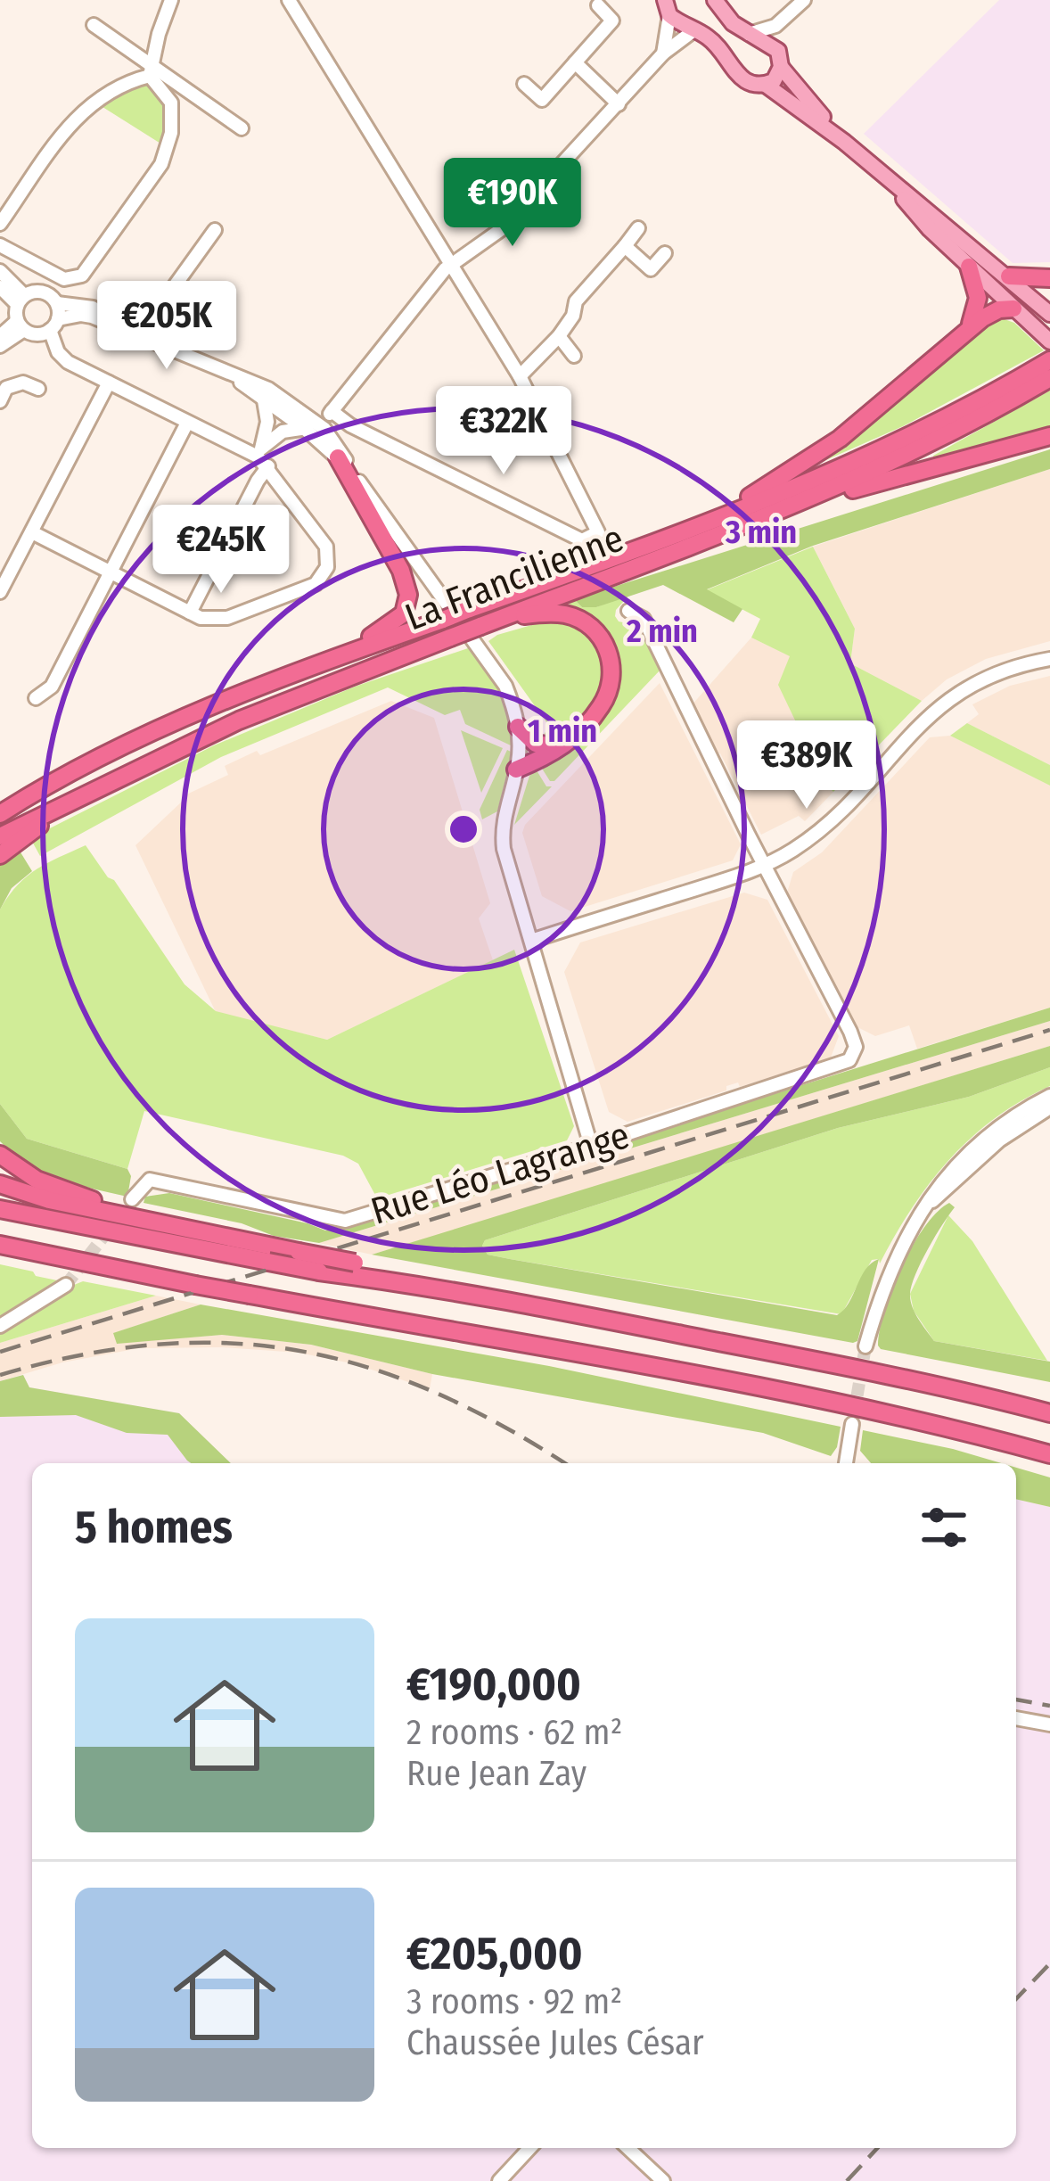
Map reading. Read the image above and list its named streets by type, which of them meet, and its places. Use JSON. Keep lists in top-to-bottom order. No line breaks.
{"streets":{"highway":["La Francilienne"],"street":["Rue Léo Lagrange"]},"page":{"price":["€190K","€205K","€322K","€245K","€389K"],"heading":"5 homes","list":[{"name":"€190,000","note":"2 rooms · 62 m² · Rue Jean Zay"},{"name":"€205,000","note":"3 rooms · 92 m² · Chaussée Jules César"}]},"rings":["3 min","2 min","1 min"]}
